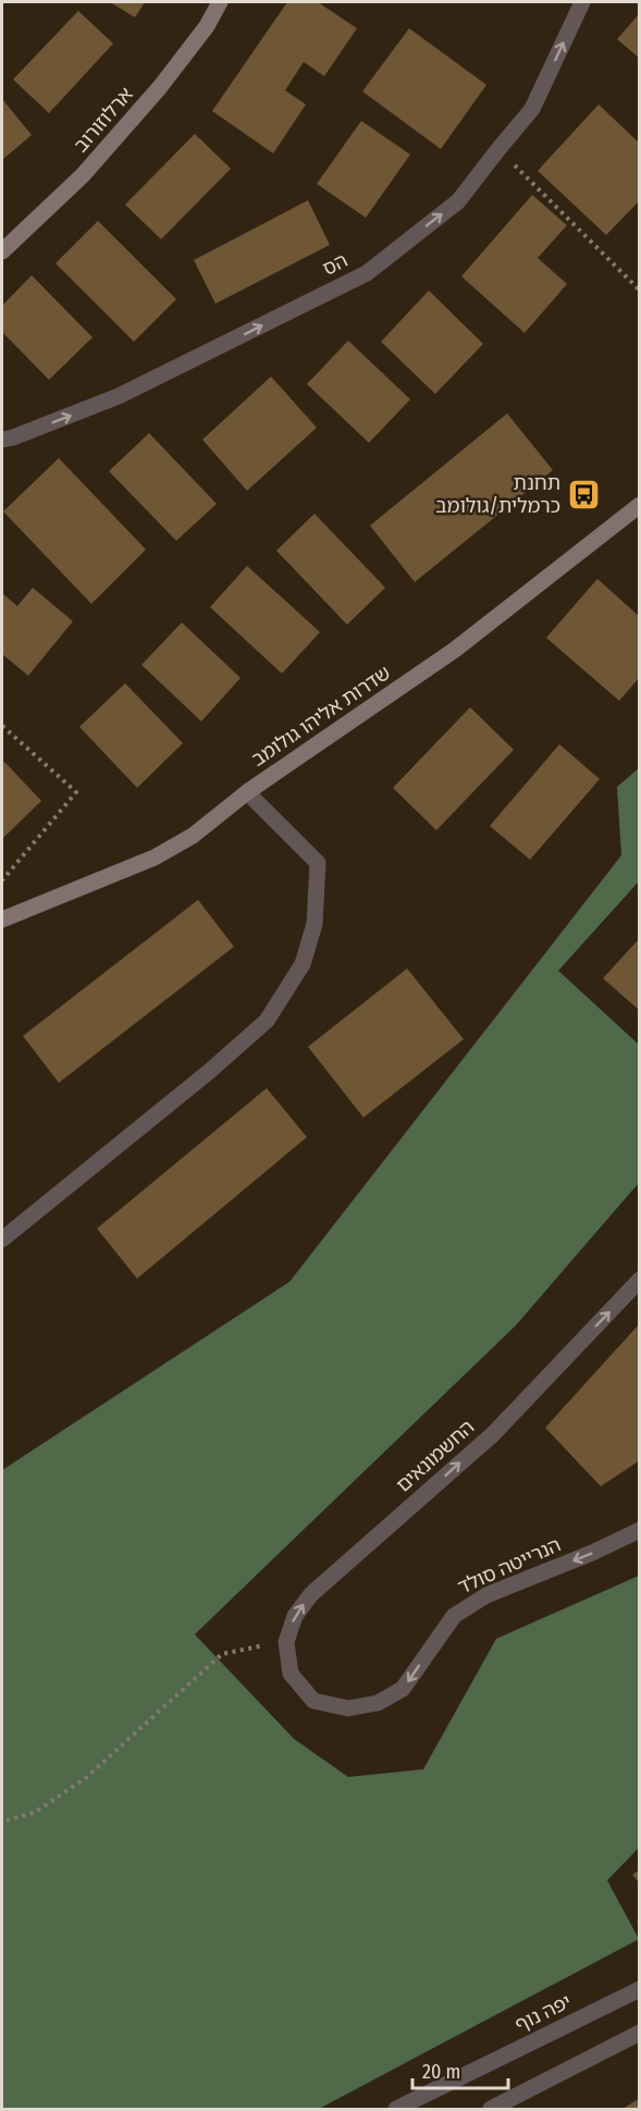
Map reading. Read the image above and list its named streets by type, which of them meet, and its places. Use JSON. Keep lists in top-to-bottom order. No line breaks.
{"streets":{"street":["ארלוזורוב","הס","שדרות אליהו גולומב","החשמונאים","הנרייטה סולד","יפה נוף"]},"crossings":[["החשמונאים","הנרייטה סולד"]],"one_way":["הס","החשמונאים","הנרייטה סולד"],"places":{"bus stop":["תחנת כרמלית/גולומב"]},"scale_bar":"20 m"}
